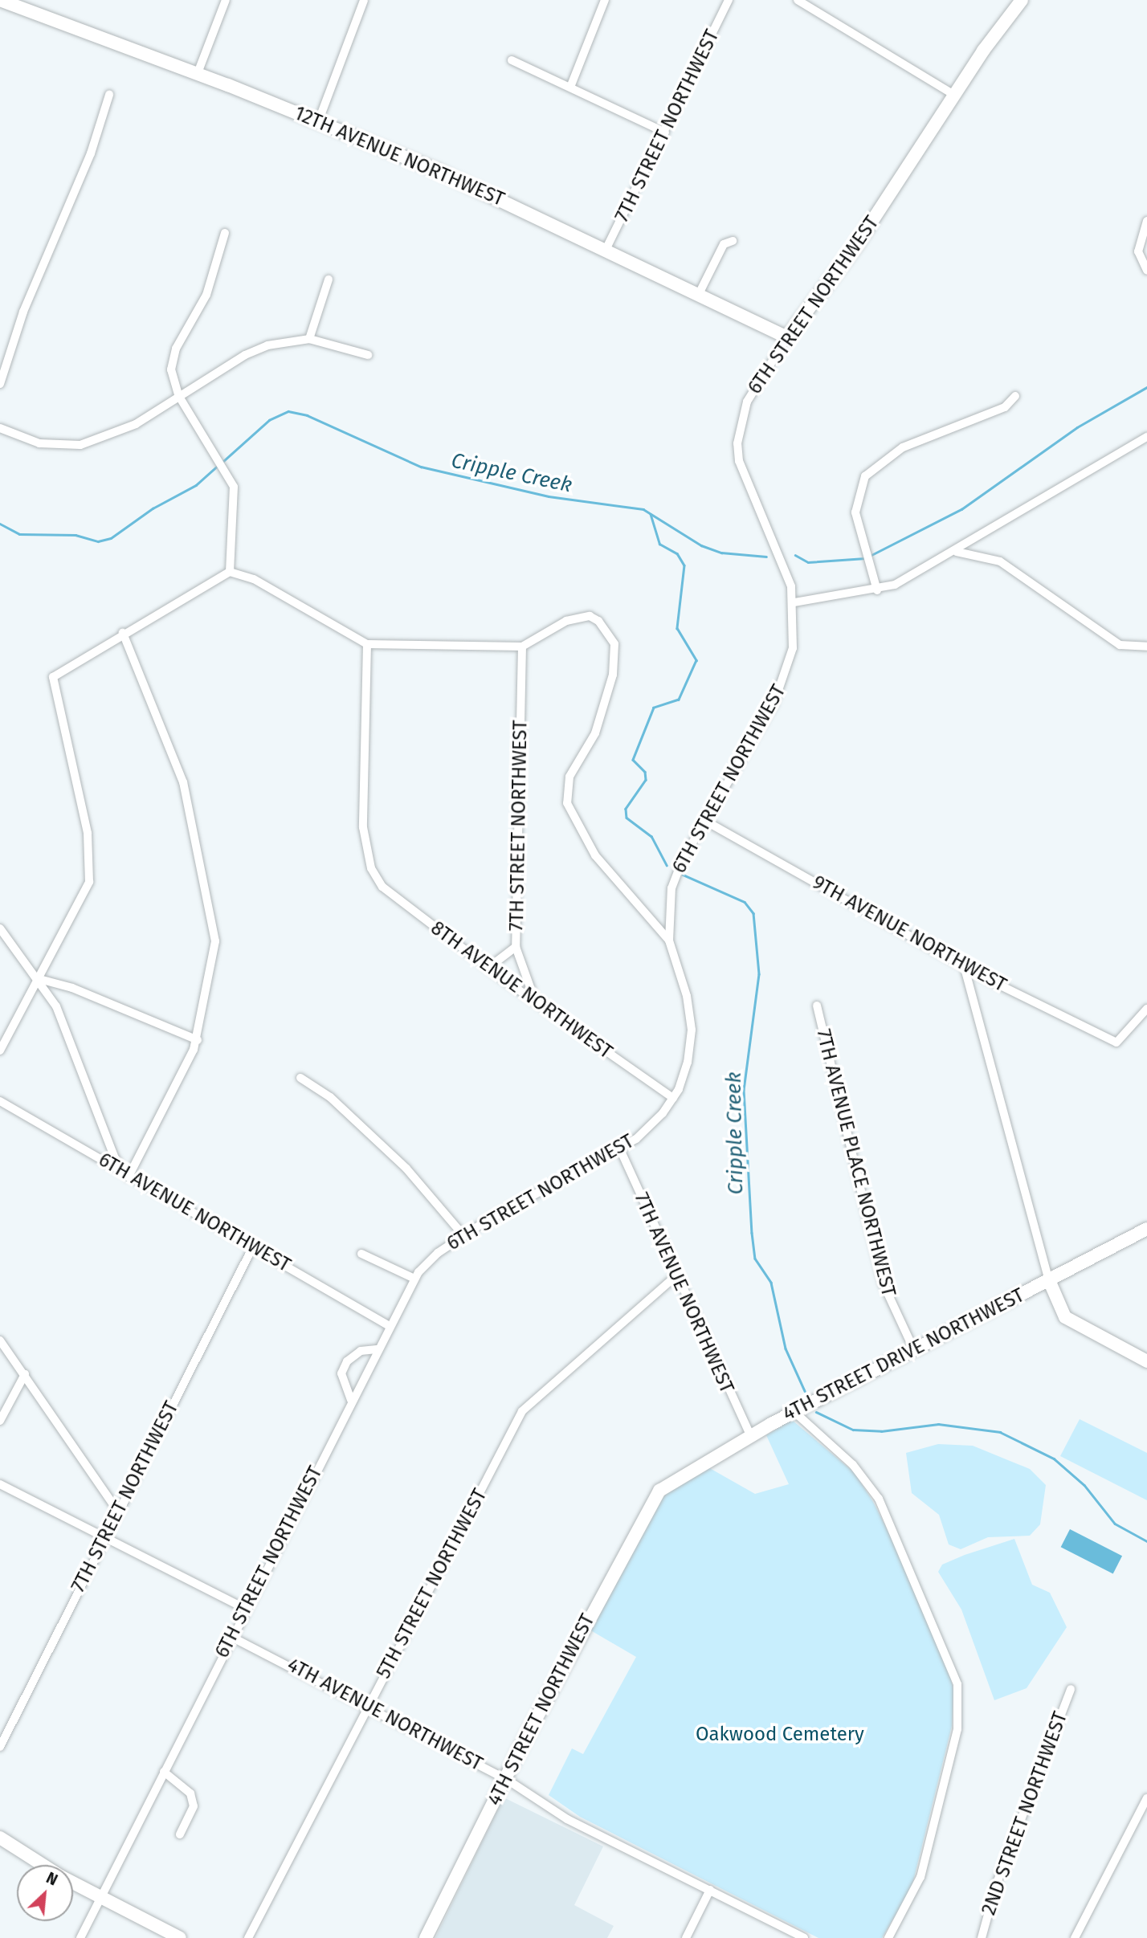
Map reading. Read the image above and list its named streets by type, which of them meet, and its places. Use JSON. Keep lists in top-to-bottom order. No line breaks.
{"streets":{"main road":["12TH AVENUE NORTHWEST","6TH STREET NORTHWEST","4TH STREET DRIVE NORTHWEST","4TH STREET NORTHWEST"],"street":["7TH STREET NORTHWEST","9TH AVENUE NORTHWEST","8TH AVENUE NORTHWEST","7TH AVENUE PLACE NORTHWEST","6TH AVENUE NORTHWEST","7TH AVENUE NORTHWEST","5TH STREET NORTHWEST","4TH AVENUE NORTHWEST","2ND STREET NORTHWEST"]},"crossings":[["7TH STREET NORTHWEST","12TH AVENUE NORTHWEST"],["7TH STREET NORTHWEST","8TH AVENUE NORTHWEST"],["7TH STREET NORTHWEST","6TH AVENUE NORTHWEST"],["12TH AVENUE NORTHWEST","6TH STREET NORTHWEST"],["6TH STREET NORTHWEST","9TH AVENUE NORTHWEST"],["6TH STREET NORTHWEST","8TH AVENUE NORTHWEST"],["6TH STREET NORTHWEST","6TH AVENUE NORTHWEST"],["6TH STREET NORTHWEST","7TH AVENUE NORTHWEST"],["6TH STREET NORTHWEST","4TH AVENUE NORTHWEST"],["7TH AVENUE PLACE NORTHWEST","4TH STREET DRIVE NORTHWEST"],["7TH AVENUE NORTHWEST","4TH STREET DRIVE NORTHWEST"],["7TH AVENUE NORTHWEST","5TH STREET NORTHWEST"],["4TH STREET DRIVE NORTHWEST","4TH STREET NORTHWEST"],["5TH STREET NORTHWEST","4TH AVENUE NORTHWEST"],["4TH STREET NORTHWEST","4TH AVENUE NORTHWEST"]],"water":["Cripple Creek"],"parks":["Oakwood Cemetery"],"north":"top right"}
